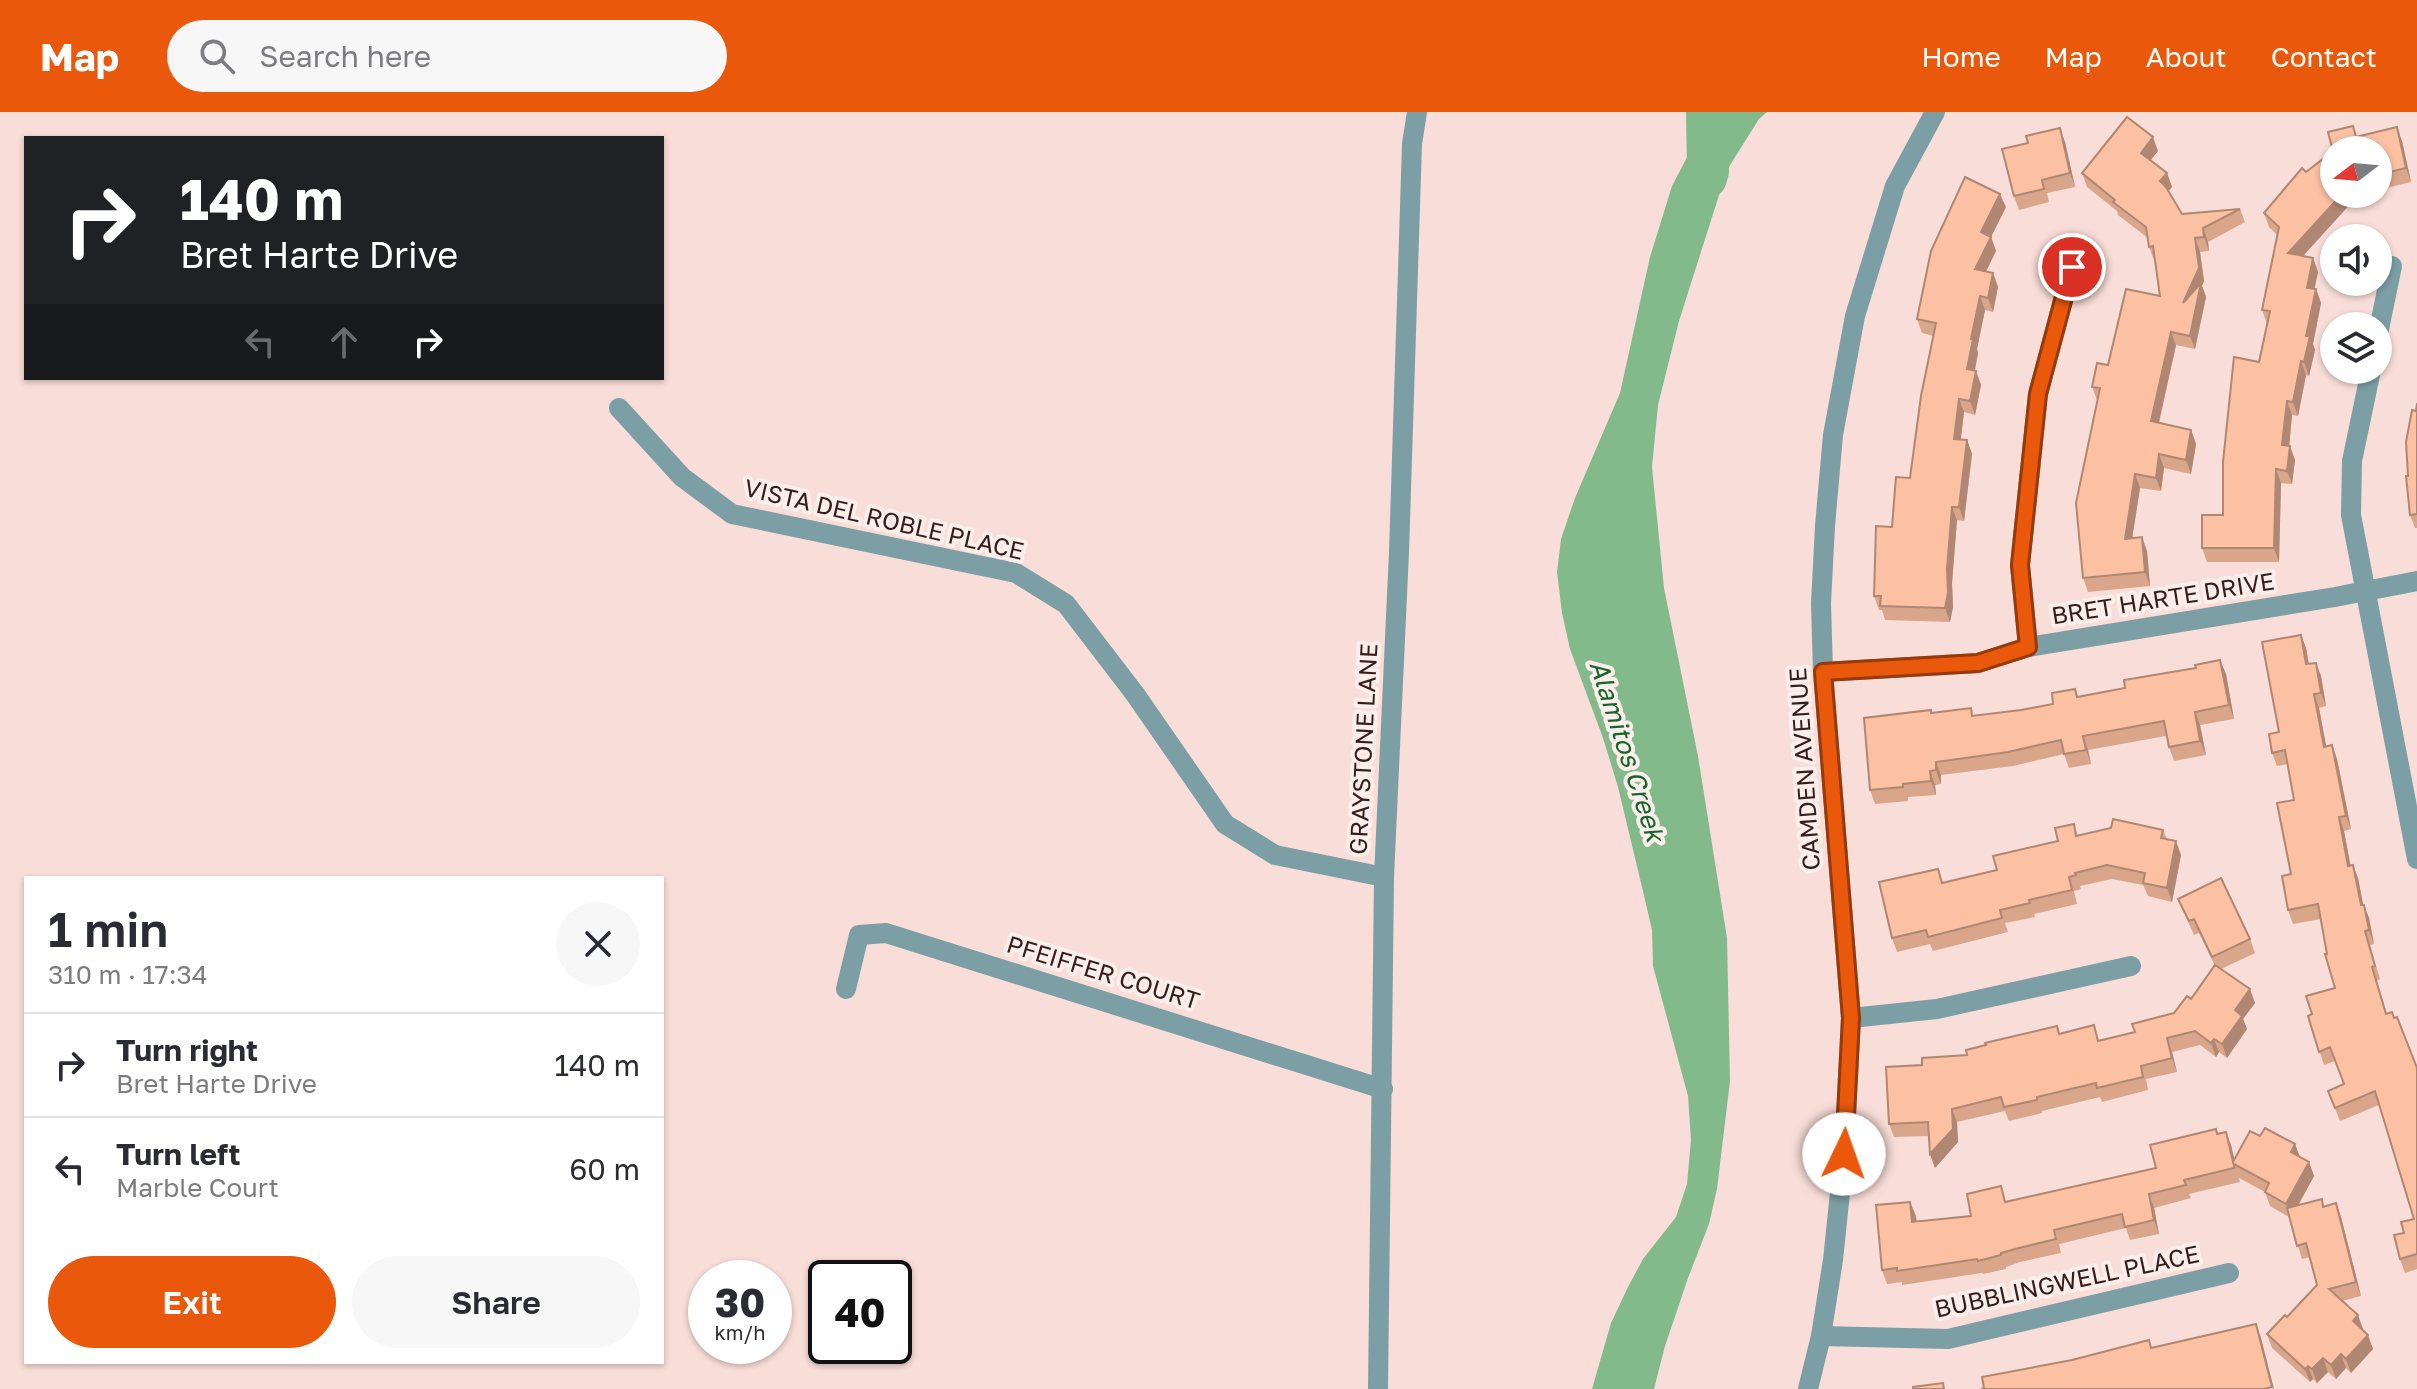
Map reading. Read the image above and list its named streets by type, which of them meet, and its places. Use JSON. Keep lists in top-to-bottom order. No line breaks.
{"streets":{"street":["VISTA DEL ROBLE PLACE","BRET HARTE DRIVE","GRAYSTONE LANE","CAMDEN AVENUE","PFEIFFER COURT","BUBBLINGWELL PLACE"]},"crossings":[["VISTA DEL ROBLE PLACE","GRAYSTONE LANE"],["BRET HARTE DRIVE","CAMDEN AVENUE"],["GRAYSTONE LANE","PFEIFFER COURT"],["CAMDEN AVENUE","BUBBLINGWELL PLACE"]],"water":["Alamitos Creek"],"north":"left","page":{"header":"Map","search":"Search here","nav":["Home","Map","About","Contact"],"turn":["140 m","Bret Harte Drive"],"heading":["1 min","310 m · 17:34"],"list":[{"name":"Turn right","note":"Bret Harte Drive","value":"140 m"},{"name":"Turn left","note":"Marble Court","value":"60 m"}],"buttons":["Exit","Share"],"speed":"30 km/h","limit":"40"}}
